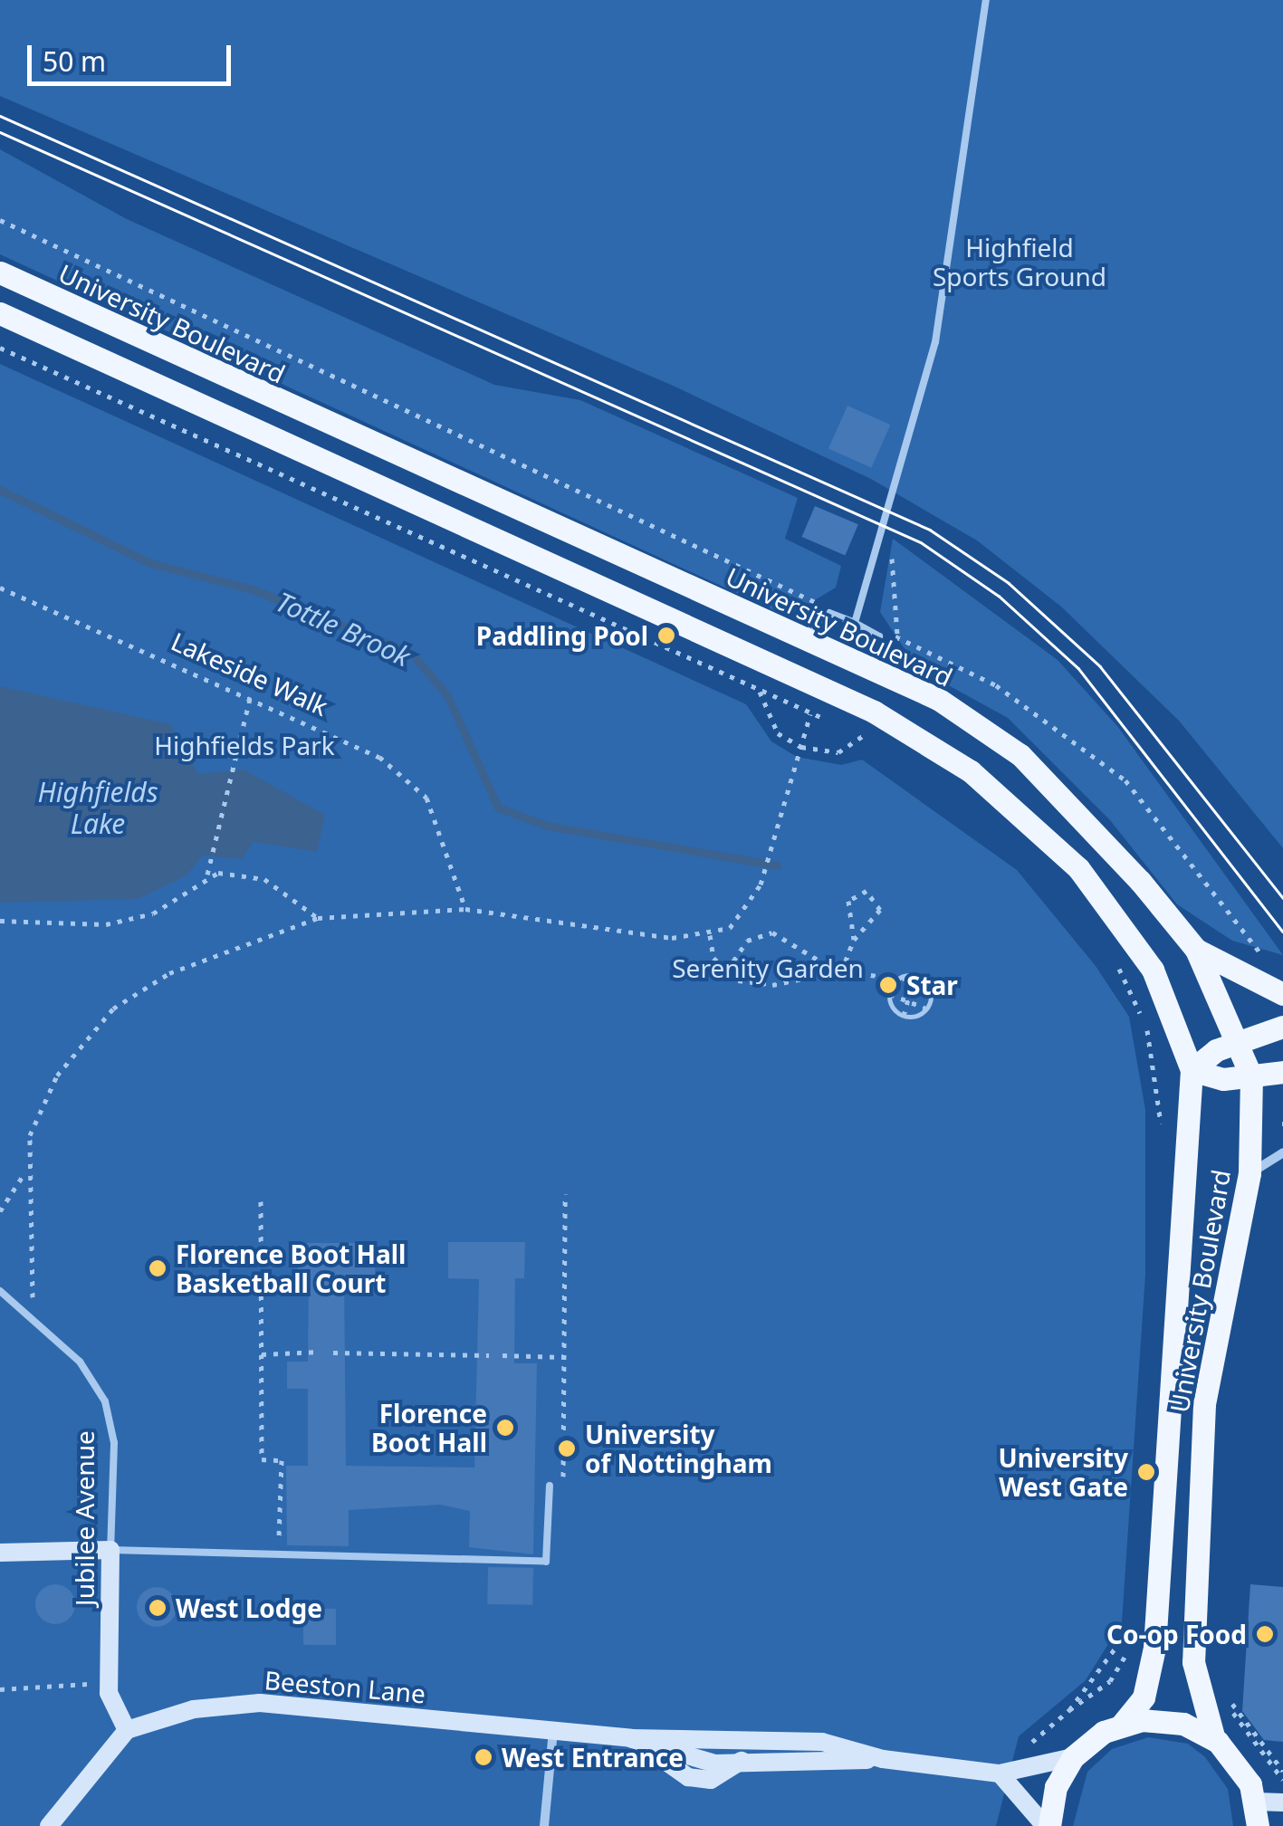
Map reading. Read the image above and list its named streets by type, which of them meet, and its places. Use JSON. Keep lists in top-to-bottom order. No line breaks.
{"streets":{"main road":["University Boulevard"],"street":["Jubilee Avenue","Beeston Lane"],"path":["Lakeside Walk"]},"crossings":[["Jubilee Avenue","Beeston Lane"]],"water":["Tottle Brook","Highfields Lake"],"parks":["Highfield Sports Ground","Highfields Park","Serenity Garden"],"places":["Paddling Pool","Star","Florence Boot Hall Basketball Court","Florence Boot Hall","University of Nottingham","University West Gate","West Lodge","Co-op Food","West Entrance"],"scale_bar":"50 m"}
